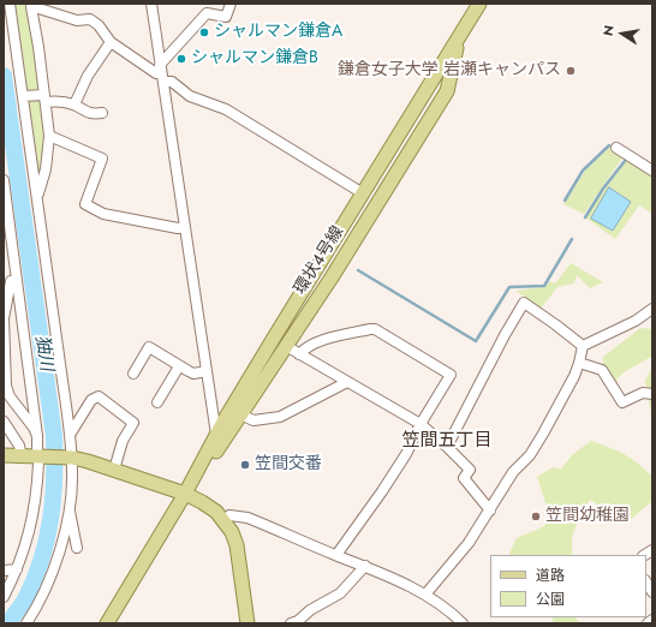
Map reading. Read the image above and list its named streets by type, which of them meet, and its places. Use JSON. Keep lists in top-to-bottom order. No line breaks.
{"streets":{"main road":["環状4号線"]},"districts":["笠間五丁目"],"water":["㹨川"],"places":["シャルマン鎌倉A","シャルマン鎌倉B","鎌倉女子大学 岩瀬キャンパス","笠間交番","笠間幼稚園"],"legend":["道路","公園"],"north":"left"}
